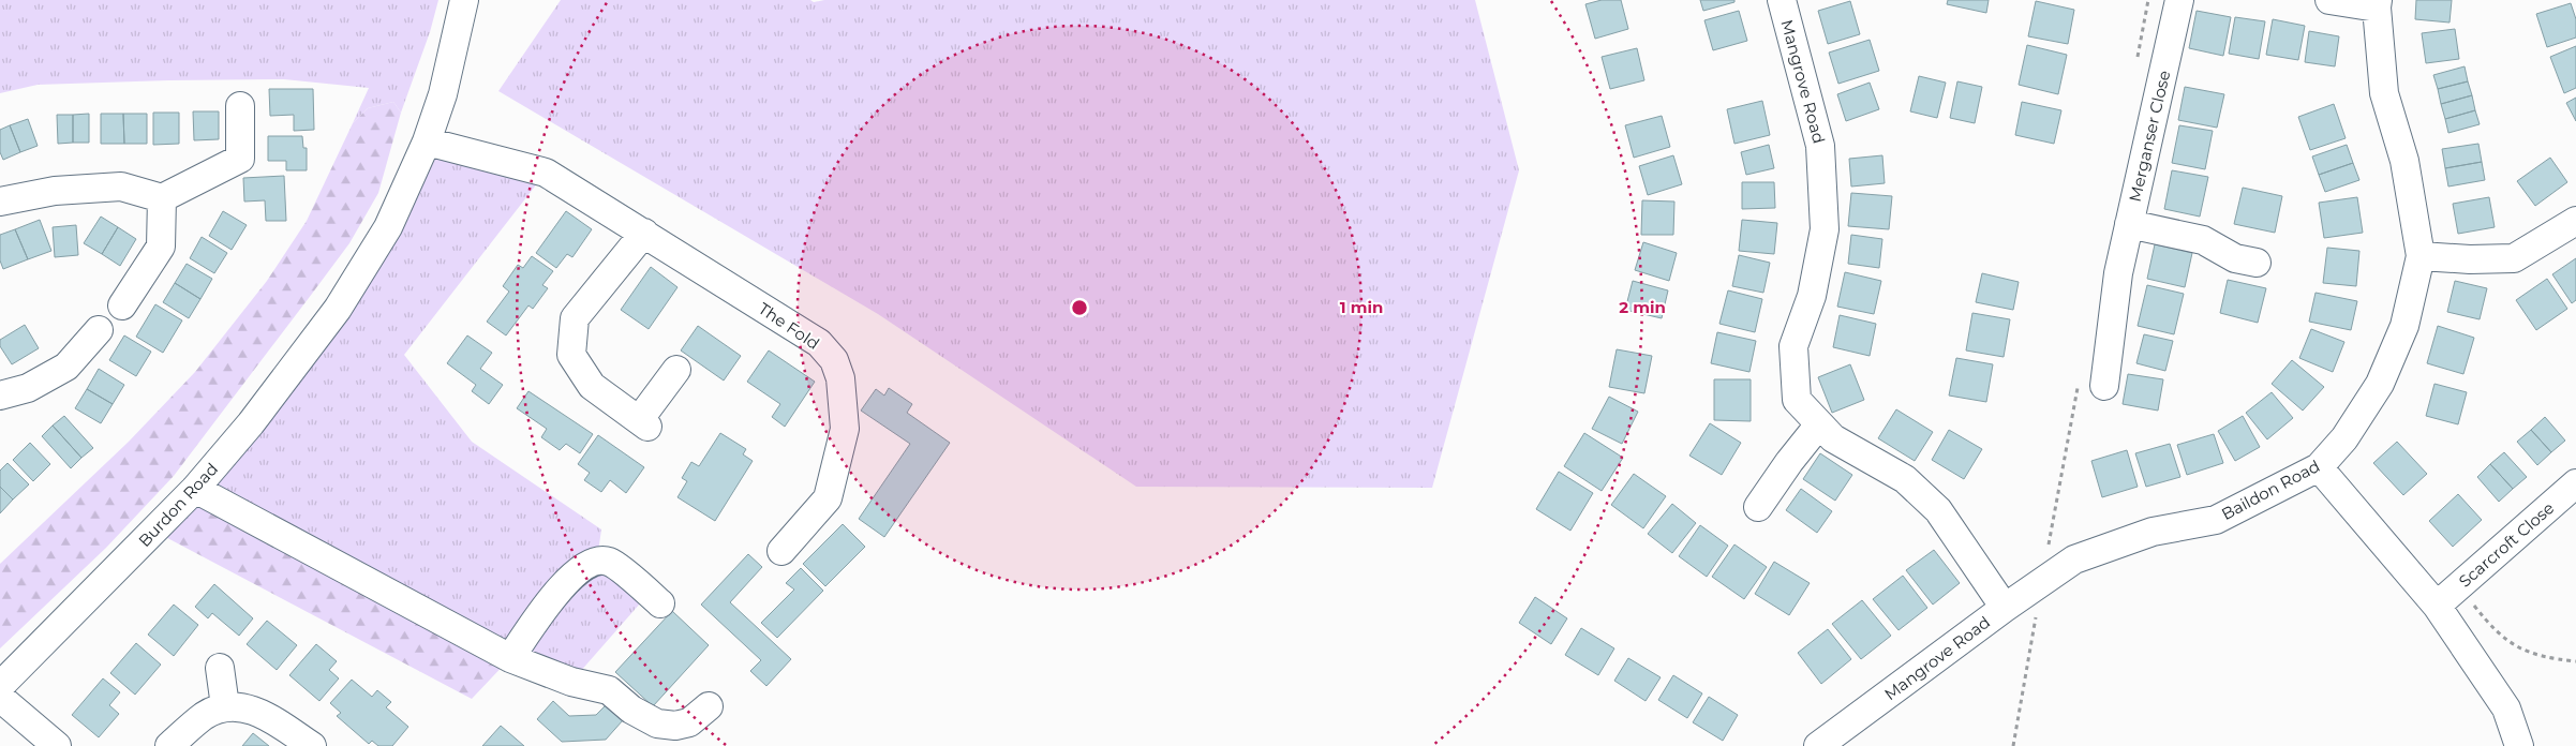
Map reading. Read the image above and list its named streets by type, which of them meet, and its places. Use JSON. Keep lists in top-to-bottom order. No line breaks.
{"streets":{"street":["Mangrove Road","Merganser Close","The Fold","Baildon Road","Burdon Road","Scarcroft Close"]},"crossings":[["Mangrove Road","Baildon Road"],["The Fold","Burdon Road"]],"rings":["1 min","2 min"]}
